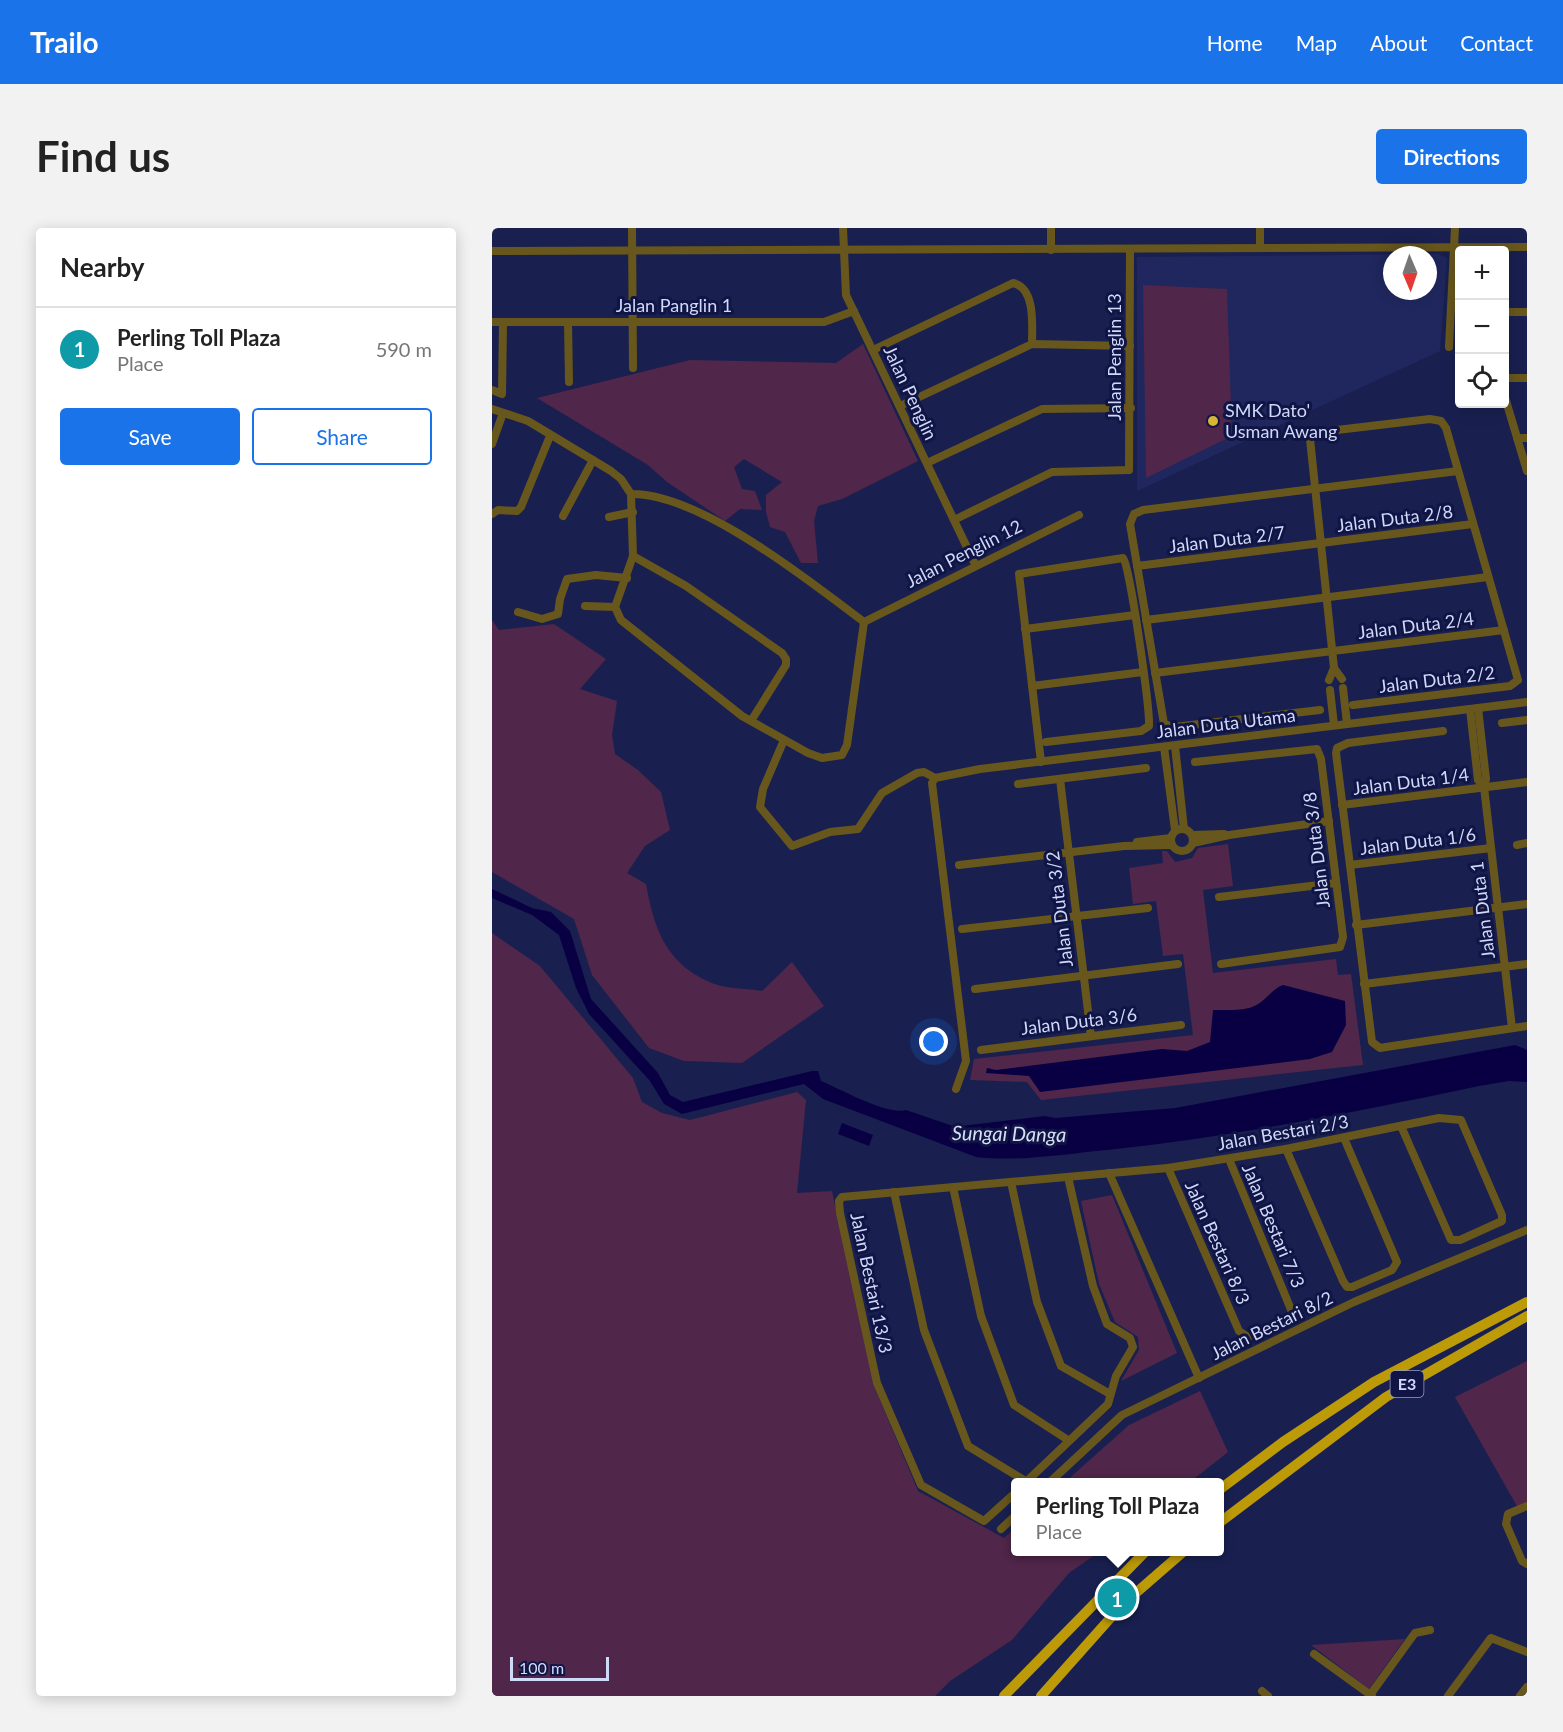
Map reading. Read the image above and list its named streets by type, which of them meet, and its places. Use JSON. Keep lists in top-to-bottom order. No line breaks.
{"streets":{"highway":["E3"],"street":["Jalan Panglin 1","Jalan Penglin 13","Jalan Penglin","Jalan Duta 2/8","Jalan Duta 2/7","Jalan Penglin 12","Jalan Duta 2/4","Jalan Duta 2/2","Jalan Duta Utama","Jalan Duta 1/4","Jalan Duta 1/6","Jalan Duta 3/8","Jalan Duta 3/2","Jalan Duta 1","Jalan Duta 3/6","Jalan Bestari 2/3","Jalan Bestari 7/3","Jalan Bestari 8/3","Jalan Bestari 13/3","Jalan Bestari 8/2"]},"crossings":[["Jalan Panglin 1","Jalan Penglin"],["Jalan Penglin 13","Jalan Penglin"],["Jalan Penglin","Jalan Penglin 12"],["Jalan Duta 2/8","Jalan Duta 2/7"],["Jalan Duta 2/4","Jalan Duta 2/2"],["Jalan Duta Utama","Jalan Duta 1"],["Jalan Duta 1/4","Jalan Duta 1"],["Jalan Duta 1/6","Jalan Duta 1"],["Jalan Duta 3/2","Jalan Duta 3/6"],["Jalan Bestari 2/3","Jalan Bestari 7/3"],["Jalan Bestari 2/3","Jalan Bestari 8/3"],["Jalan Bestari 2/3","Jalan Bestari 13/3"],["Jalan Bestari 7/3","Jalan Bestari 8/3"]],"water":["Sungai Danga"],"places":["SMK Dato' Usman Awang"],"scale_bar":"100 m","north":"bottom","page":{"header":"Trailo","nav":["Home","Map","About","Contact"],"buttons":["Directions",["Save","Share"]],"title":"Find us","heading":"Nearby","map_buttons":["+","−"],"list":[{"mark":"1","name":"Perling Toll Plaza","note":"Place","value":"590 m"}],"popup":["Perling Toll Plaza","Place"],"pins":"1","scale":"100 m"}}
